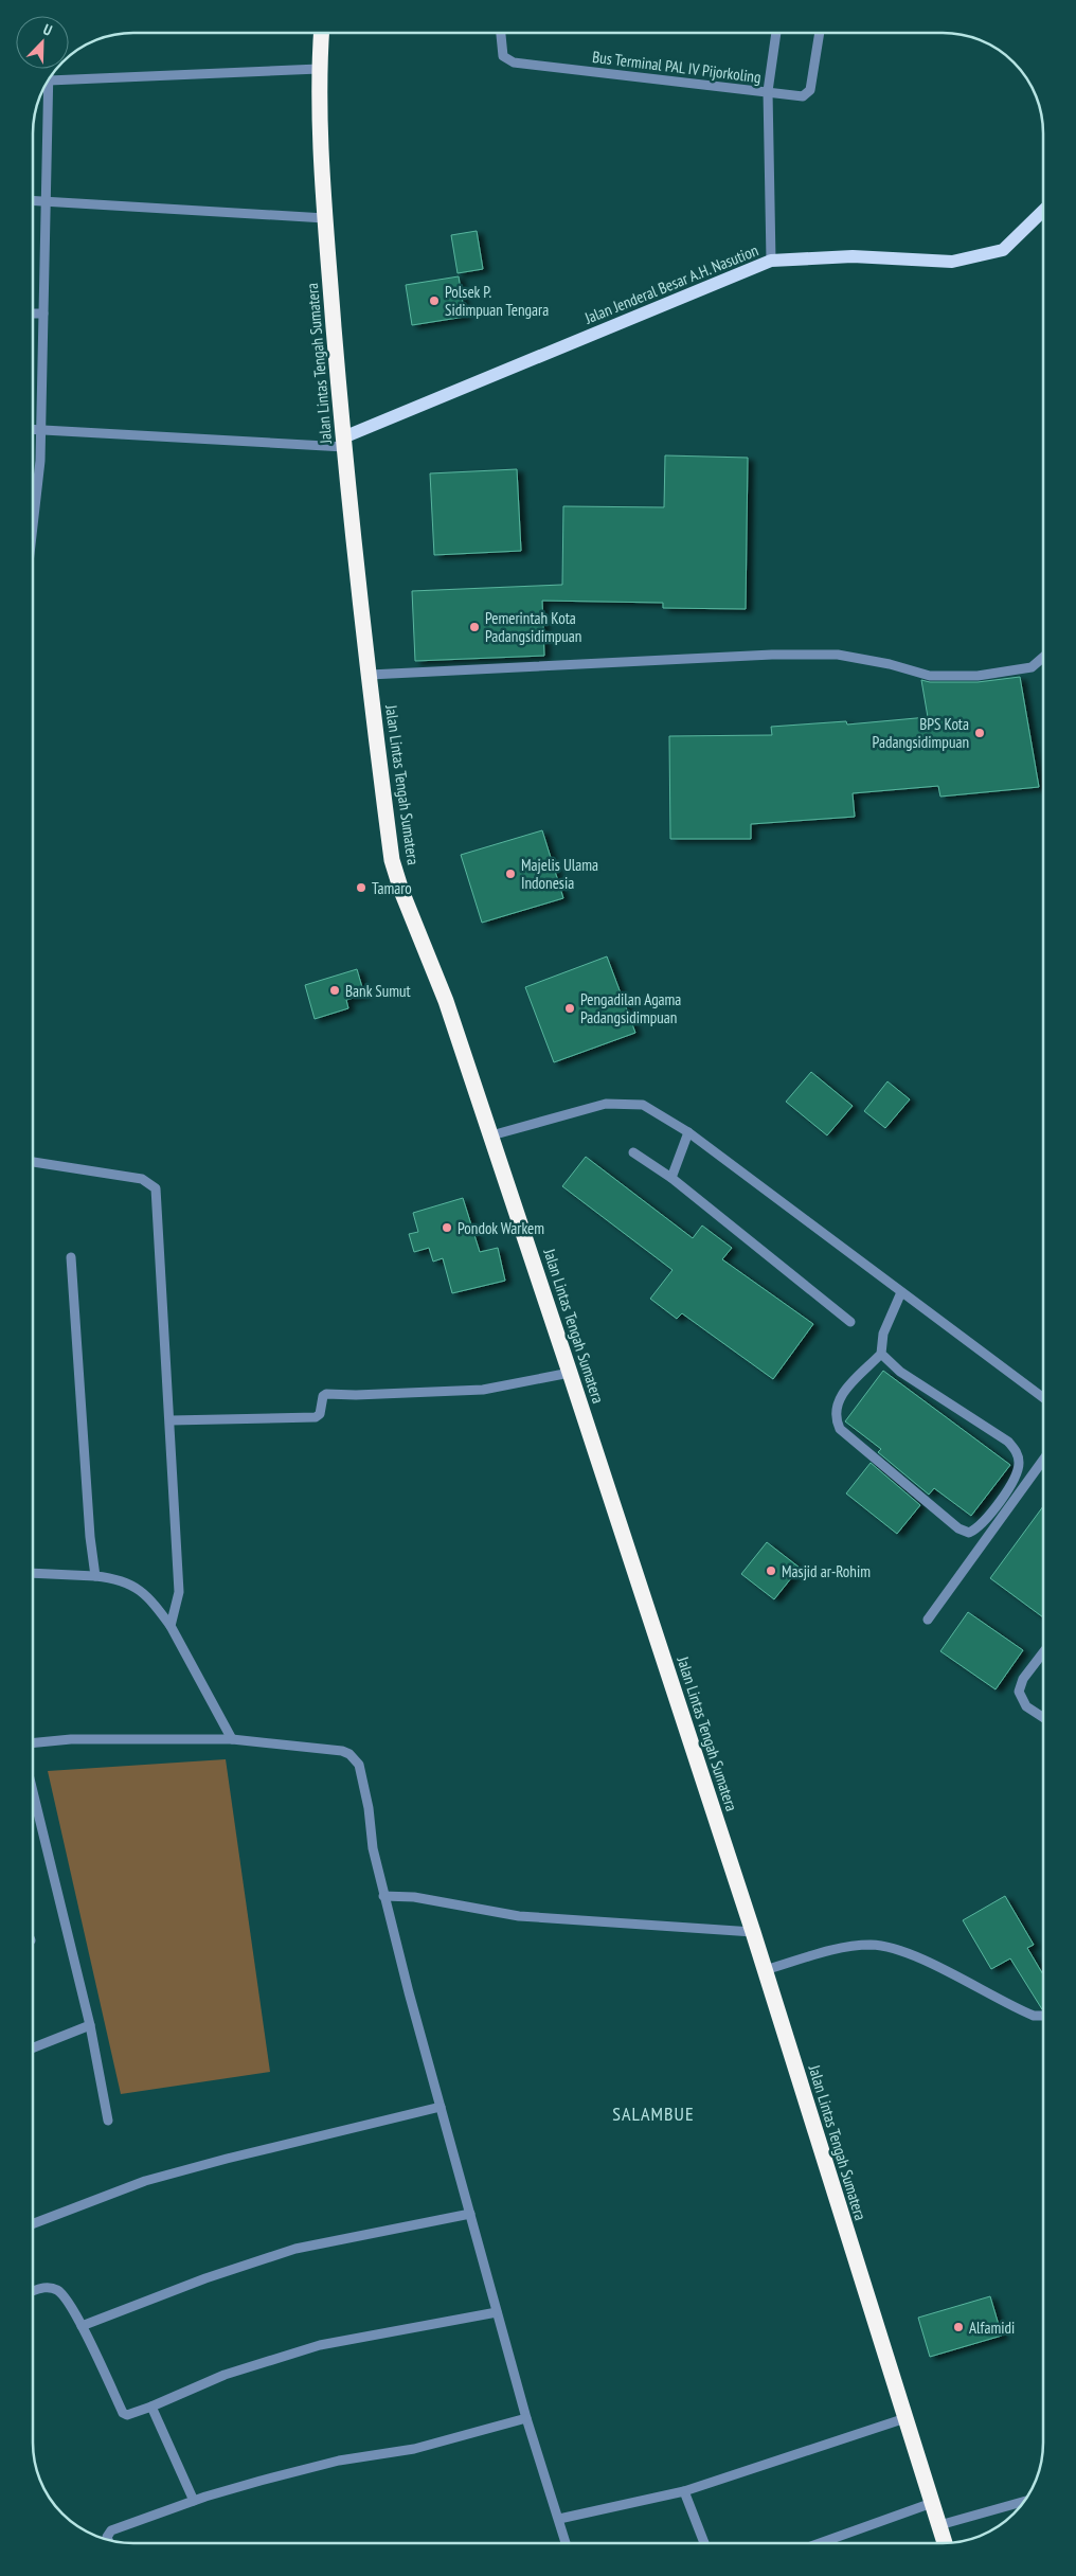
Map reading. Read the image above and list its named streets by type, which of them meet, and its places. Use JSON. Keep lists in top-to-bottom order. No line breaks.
{"streets":{"highway":["Jalan Lintas Tengah Sumatera"],"main road":["Jalan Jenderal Besar A.H. Nasution"],"street":["Bus Terminal PAL IV Pijorkoling"]},"crossings":[["Jalan Jenderal Besar A.H. Nasution","Jalan Lintas Tengah Sumatera"]],"districts":["SALAMBUE"],"places":["Polsek P. Sidimpuan Tengara","Pemerintah Kota Padangsidimpuan","BPS Kota Padangsidimpuan","Majelis Ulama Indonesia","Tamaro","Bank Sumut","Pengadilan Agama Padangsidimpuan","Pondok Warkem","Masjid ar-Rohim","Alfamidi"],"north":"top right"}
